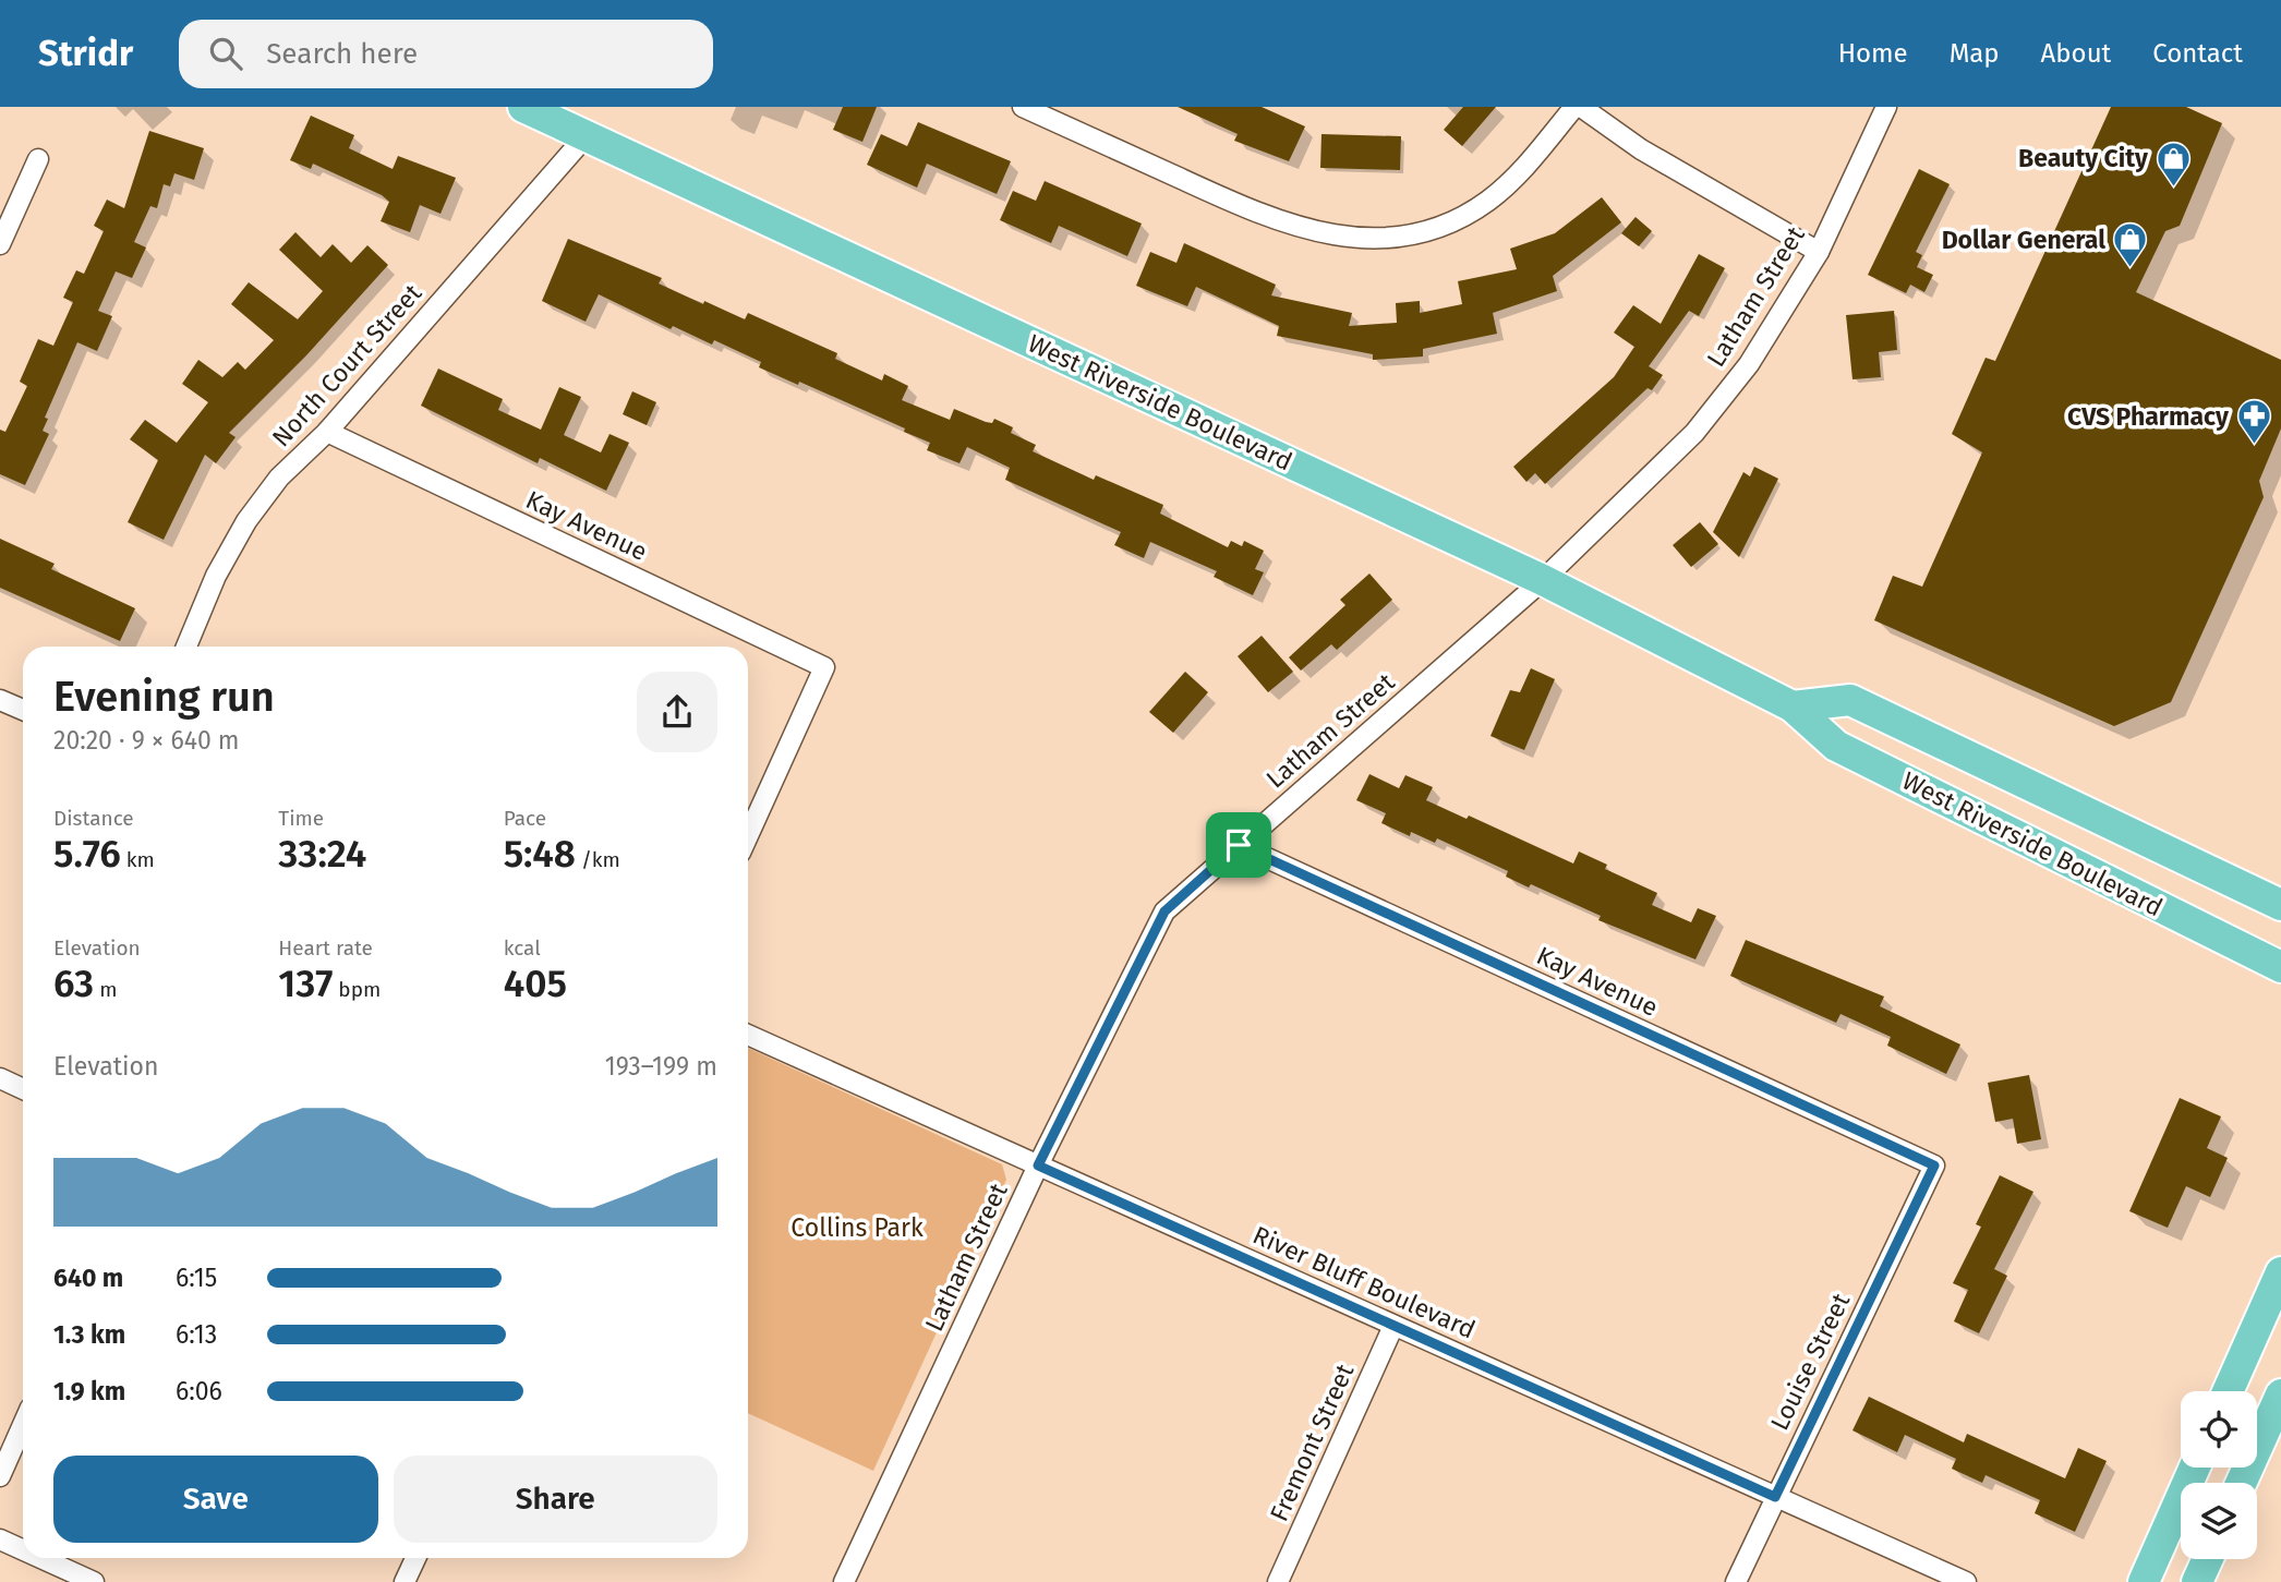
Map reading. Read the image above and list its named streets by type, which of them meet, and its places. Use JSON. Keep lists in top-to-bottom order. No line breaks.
{"streets":{"main road":["West Riverside Boulevard"],"street":["Latham Street","North Court Street","Kay Avenue","River Bluff Boulevard","Louise Street","Fremont Street"]},"crossings":[["Latham Street","West Riverside Boulevard"],["Latham Street","Kay Avenue"],["Latham Street","River Bluff Boulevard"],["North Court Street","West Riverside Boulevard"],["North Court Street","Kay Avenue"],["Kay Avenue","Louise Street"],["River Bluff Boulevard","Louise Street"],["River Bluff Boulevard","Fremont Street"]],"parks":["Collins Park"],"places":{"shop":["Beauty City","Dollar General"],"pharmacy":["CVS Pharmacy"]},"page":{"header":"Stridr","search":"Search here","nav":["Home","Map","About","Contact"],"heading":["Evening run","20:20 · 9 × 640 m"],"stats":[["Distance","5.76 km"],["Time","33:24"],["Pace","5:48 /km"],["Elevation","63 m"],["Heart rate","137 bpm"],["kcal","405"]],"chart":["Elevation","193–199 m"],"list":[{"name":"640 m","note":"6:15"},{"name":"1.3 km","note":"6:13"},{"name":"1.9 km","note":"6:06"}],"buttons":["Save","Share"]}}
